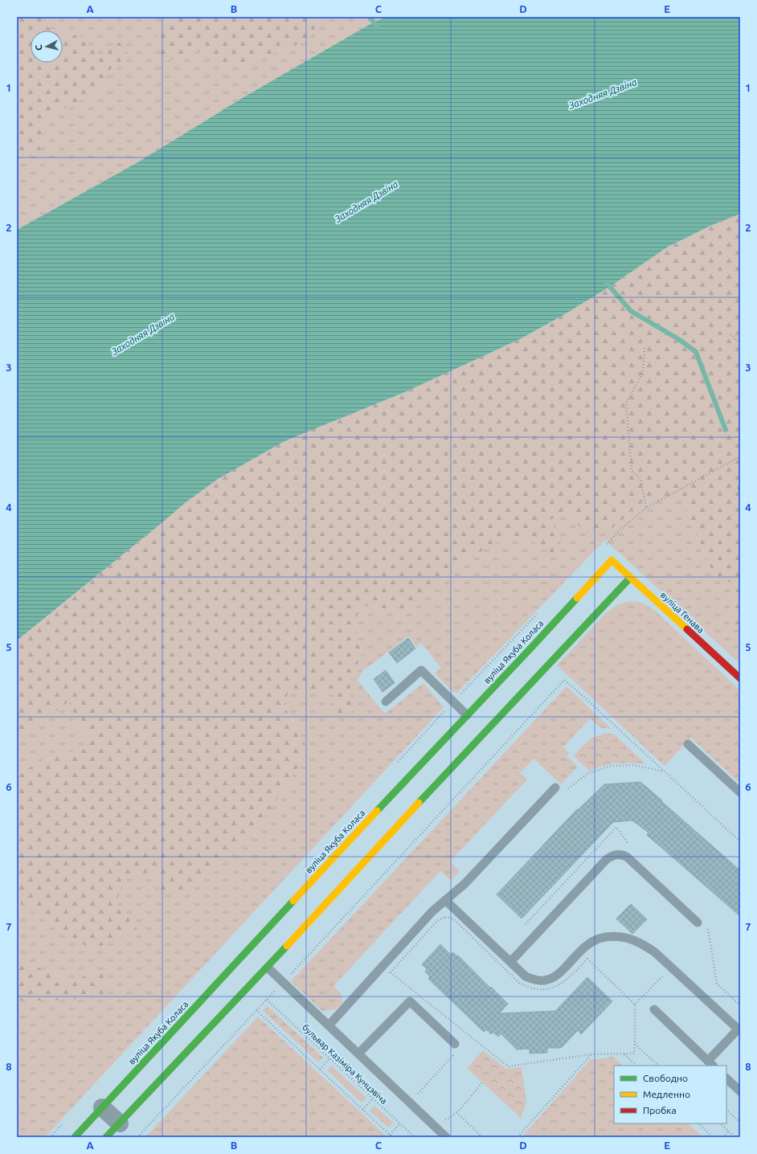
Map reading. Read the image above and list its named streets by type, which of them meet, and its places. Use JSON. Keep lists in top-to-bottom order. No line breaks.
{"streets":{"street":["вуліца Генава","вуліца Якуба Коласа"],"path":["бульвар Казіміра Кунцэвіча"]},"crossings":[["вуліца Генава","вуліца Якуба Коласа"]],"water":["Заходняя Дзвіна"],"legend":["Свободно","Медленно","Пробка"],"north":"left","grid":{"columns":["A","B","C","D","E"],"rows":["1","2","3","4","5","6","7","8"]}}
